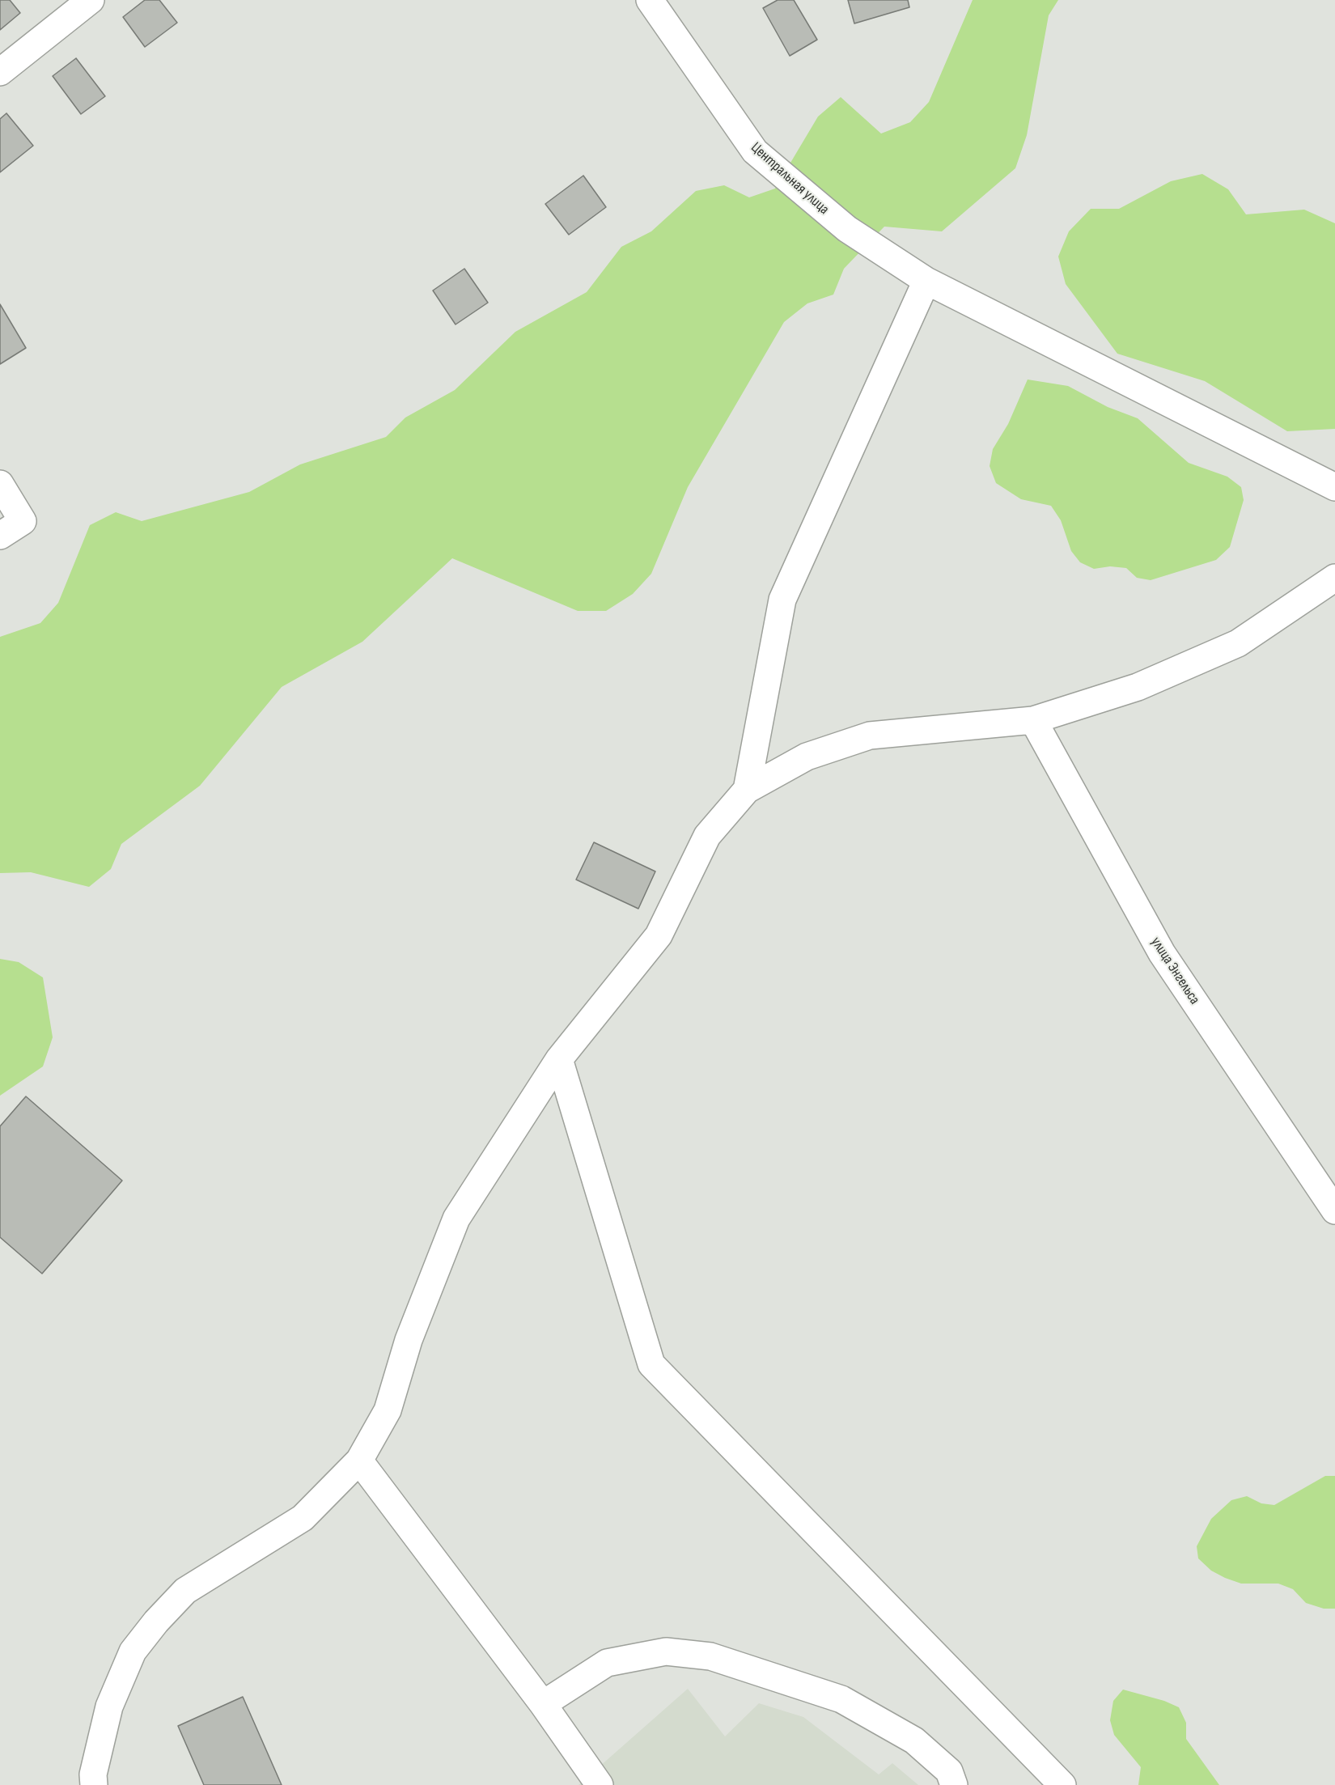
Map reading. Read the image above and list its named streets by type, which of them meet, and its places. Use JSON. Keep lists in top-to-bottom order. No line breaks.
{"streets":{"street":["Центральная улица","улица Энгельса"]}}
